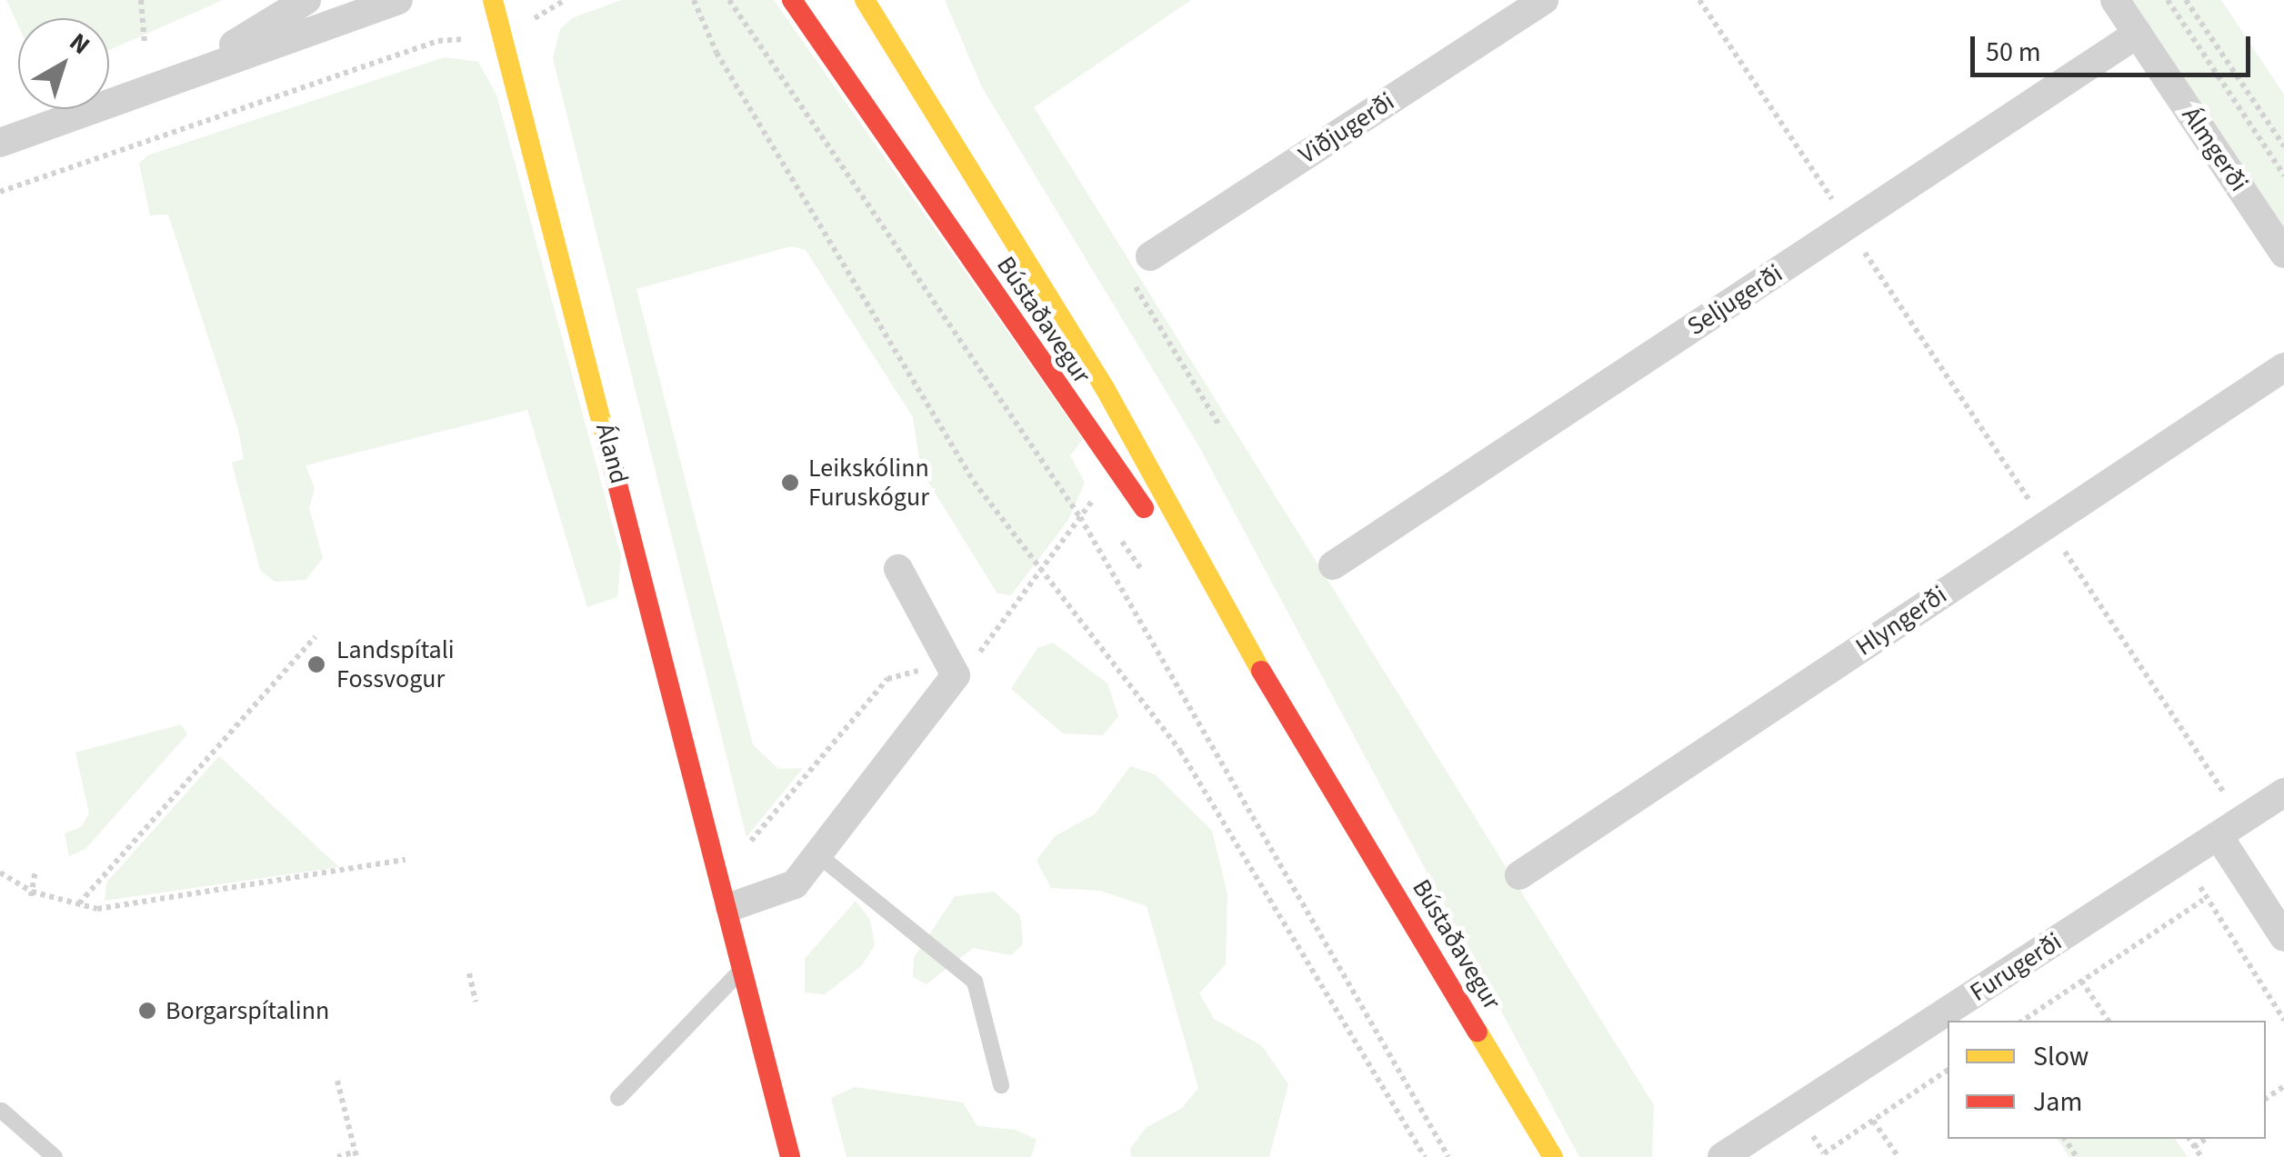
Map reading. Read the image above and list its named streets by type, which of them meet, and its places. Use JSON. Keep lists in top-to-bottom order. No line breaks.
{"streets":{"main road":["Bústaðavegur","Áland"],"street":["Viðjugerði","Álmgerði","Seljugerði","Hlyngerði","Furugerði"]},"crossings":[["Álmgerði","Seljugerði"]],"places":["Leikskólinn Furuskógur","Landspítali Fossvogur","Borgarspítalinn"],"legend":["Slow","Jam"],"scale_bar":"50 m","north":"top right"}
